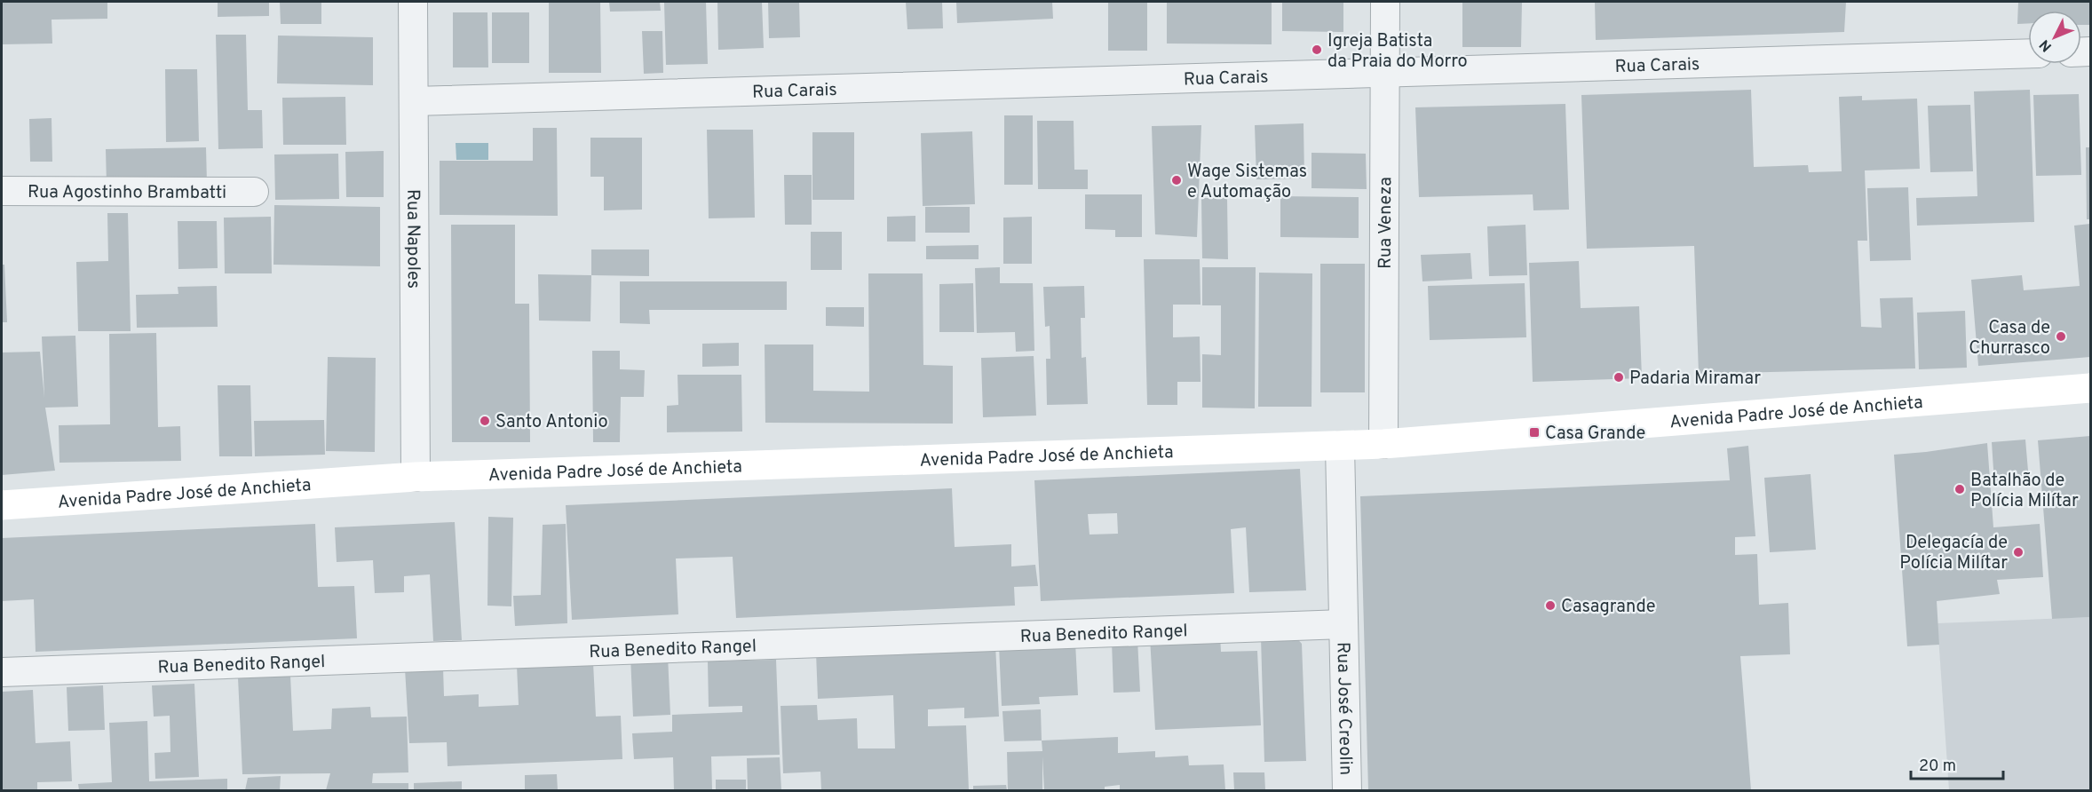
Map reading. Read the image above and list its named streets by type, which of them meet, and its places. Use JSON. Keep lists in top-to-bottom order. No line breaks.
{"streets":{"main road":["Avenida Padre José de Anchieta"],"street":["Rua Carais","Rua Agostinho Brambatti","Rua Veneza","Rua Napoles","Rua Benedito Rangel","Rua José Creolin"]},"crossings":[["Rua Carais","Rua Veneza"],["Rua Carais","Rua Napoles"],["Rua Veneza","Avenida Padre José de Anchieta"],["Rua Napoles","Avenida Padre José de Anchieta"],["Avenida Padre José de Anchieta","Rua José Creolin"],["Rua Benedito Rangel","Rua José Creolin"]],"places":{"other":["Igreja Batista da Praia do Morro","Wage Sistemas e Automação","Casa de Churrasco","Padaria Miramar","Santo Antonio","Batalhão de Polícia Milítar","Delegacía de Polícia Milítar","Casagrande"],"transit":["Casa Grande"]},"scale_bar":"20 m","north":"bottom left"}
